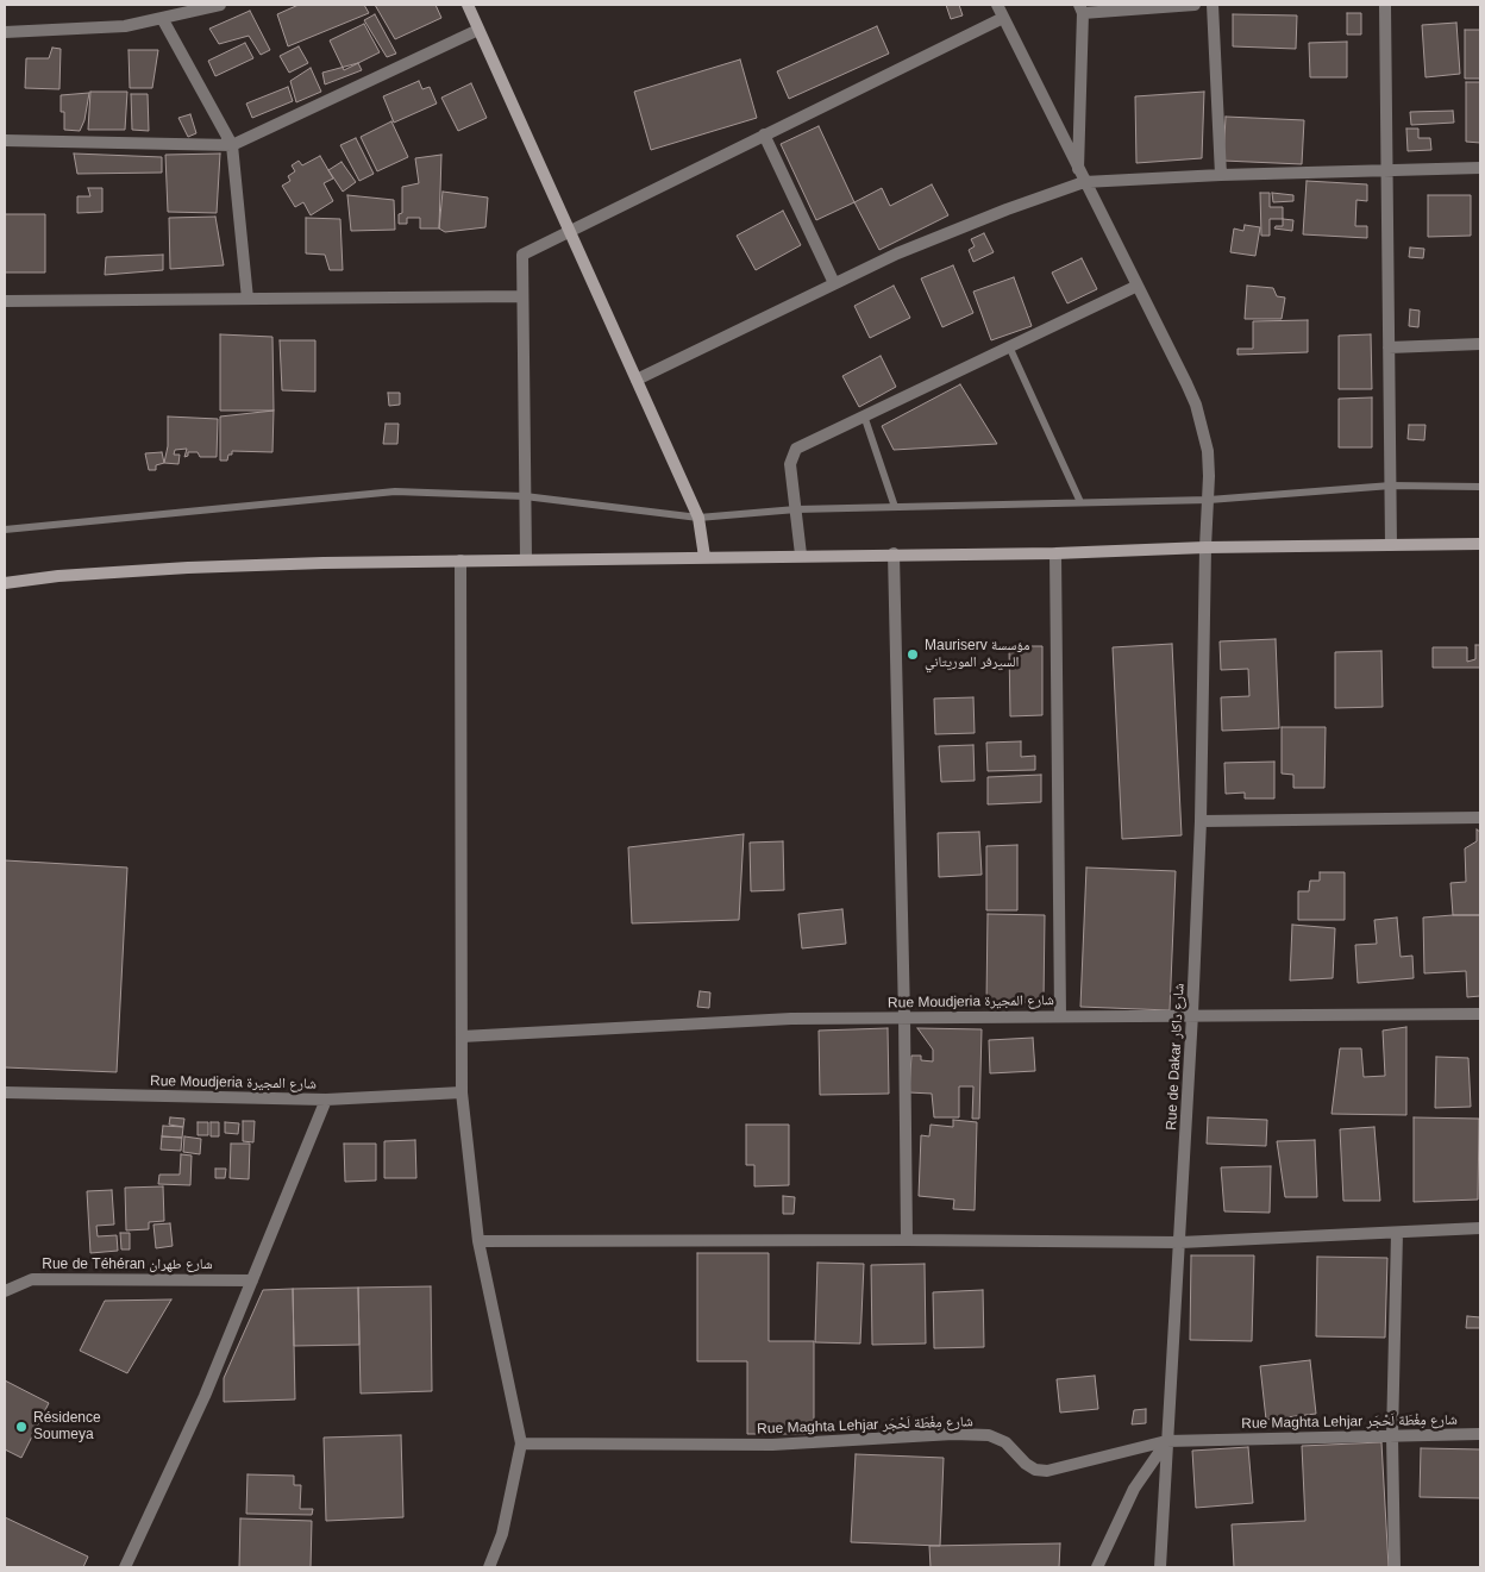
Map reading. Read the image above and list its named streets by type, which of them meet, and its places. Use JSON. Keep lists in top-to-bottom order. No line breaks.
{"streets":{"street":["Rue Moudjeria شارع المجيرة","Rue de Dakar شارع داكار","Rue de Téhéran شارع طهران","Rue Maghta Lehjar شارع مِغْطَة لَحْجَر"]},"crossings":[["Rue Moudjeria شارع المجيرة","Rue de Dakar شارع داكار"],["Rue de Dakar شارع داكار","Rue Maghta Lehjar شارع مِغْطَة لَحْجَر"]],"places":["Mauriserv مؤسسة السيرفر الموريتاني","Résidence Soumeya"]}
